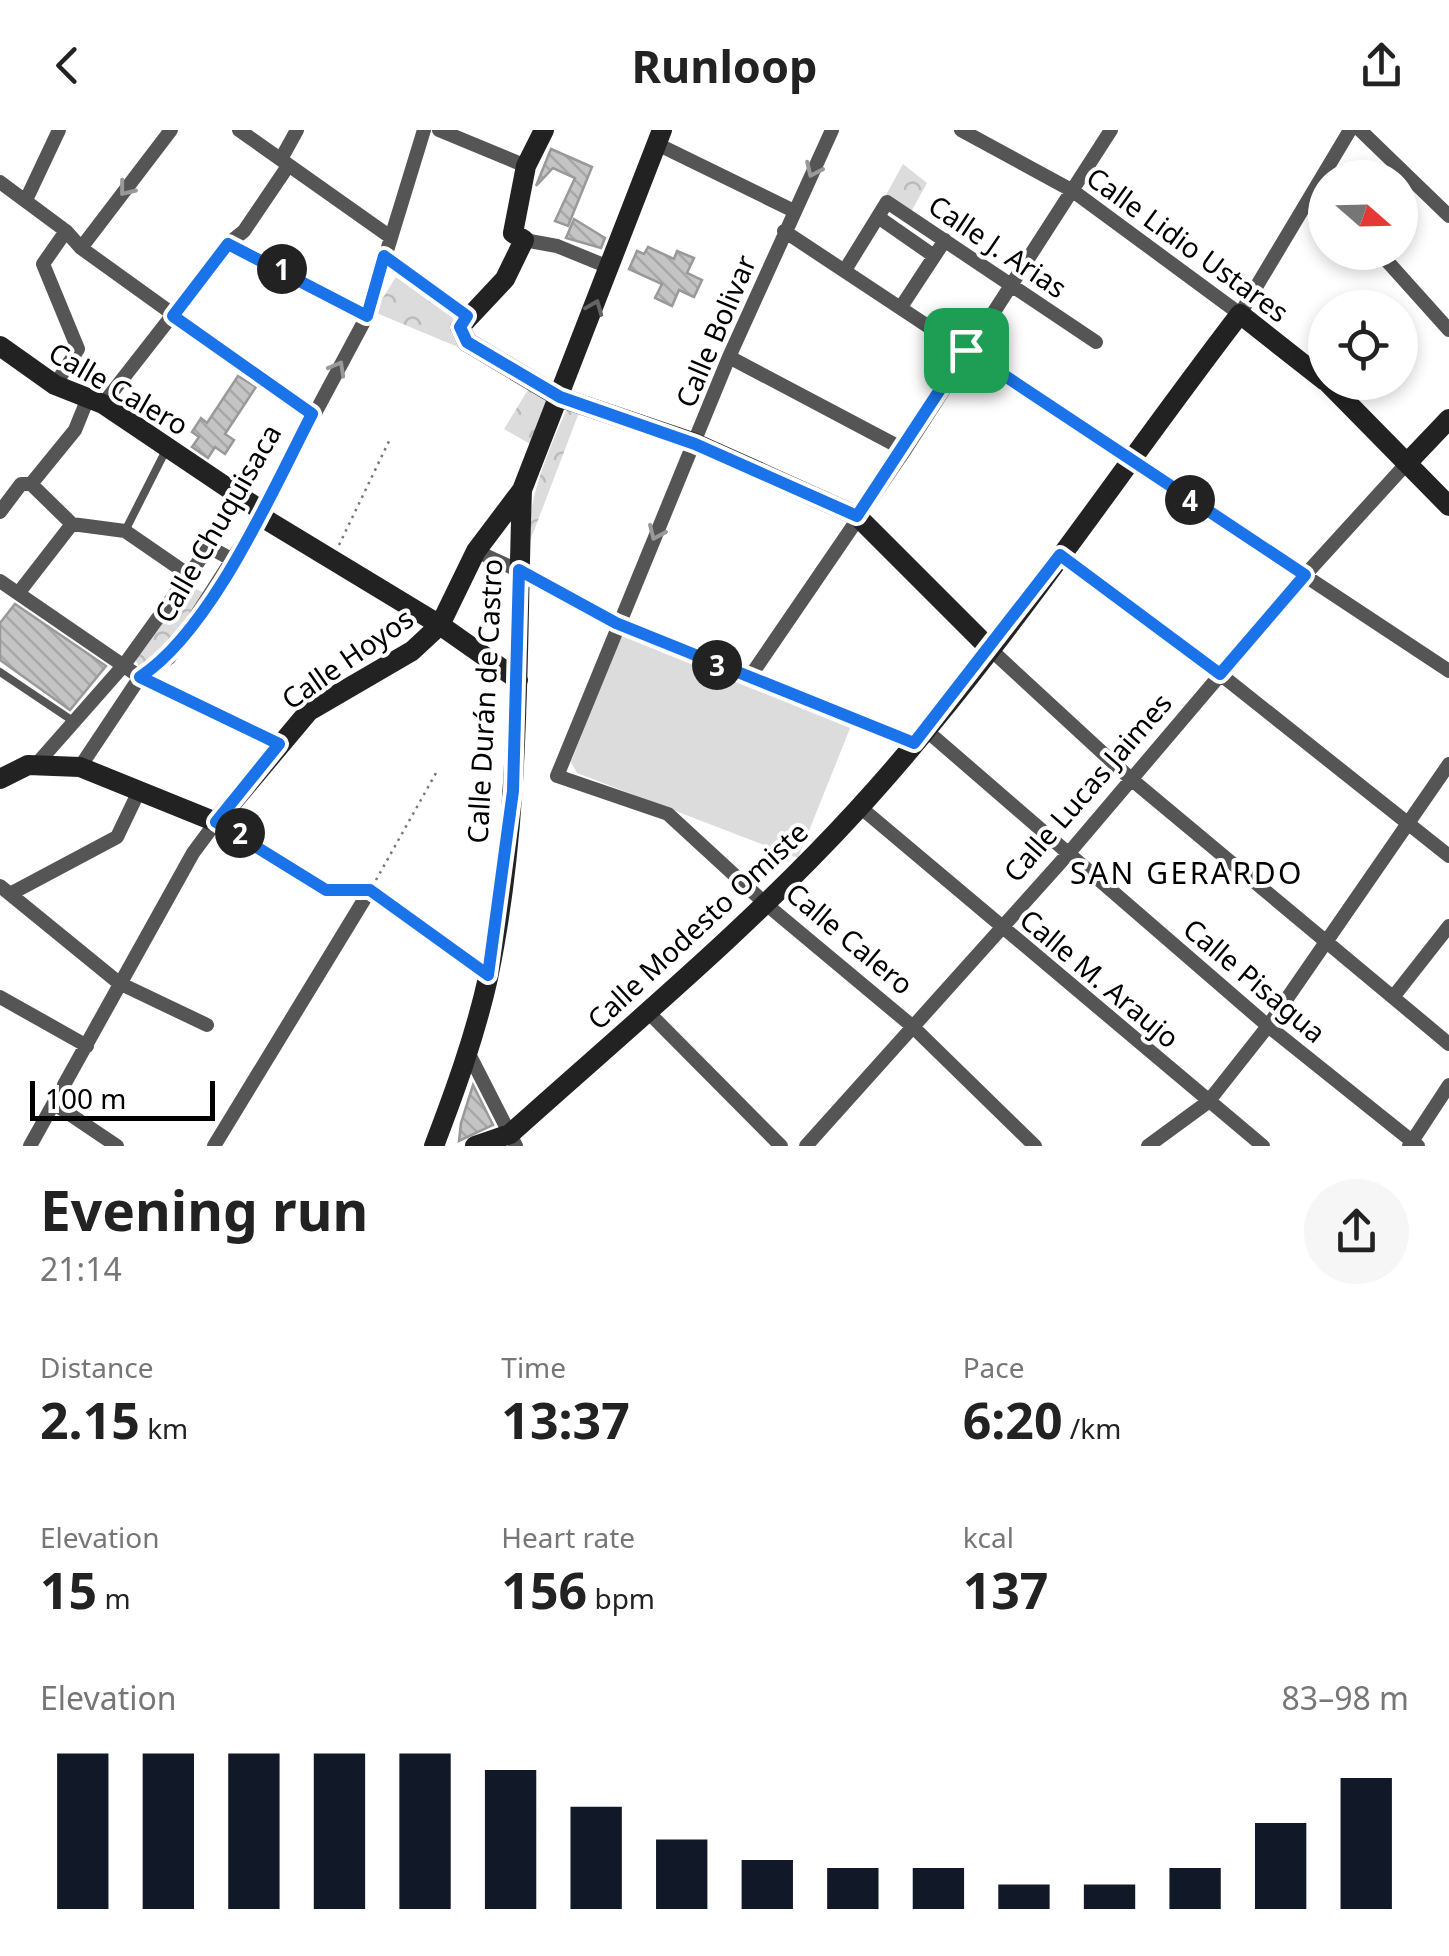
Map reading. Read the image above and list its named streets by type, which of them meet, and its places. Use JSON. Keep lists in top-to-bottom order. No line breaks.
{"streets":{"main road":["Calle Lidio Ustares","Calle Calero","Calle Hoyos","Calle Durán de Castro","Calle Lucas Jaimes","Calle Modesto Omiste"],"street":["Calle J. Arias","Calle Bolivar","Calle Chuquisaca","Calle M. Araujo","Calle Pisagua"]},"crossings":[["Calle Lidio Ustares","Calle Lucas Jaimes"],["Calle Lidio Ustares","Calle Modesto Omiste"],["Calle Bolivar","Calle Calero"],["Calle Bolivar","Calle Pisagua"],["Calle Calero","Calle Chuquisaca"],["Calle Calero","Calle Hoyos"],["Calle Calero","Calle Durán de Castro"],["Calle Calero","Calle Lucas Jaimes"],["Calle Calero","Calle Modesto Omiste"],["Calle Hoyos","Calle Durán de Castro"],["Calle Hoyos","Calle Pisagua"],["Calle Durán de Castro","Calle Pisagua"],["Calle Lucas Jaimes","Calle M. Araujo"],["Calle Lucas Jaimes","Calle Pisagua"],["Calle Modesto Omiste","Calle M. Araujo"],["Calle Modesto Omiste","Calle Pisagua"]],"one_way":["Calle Bolivar"],"districts":["SAN GERARDO"],"scale_bar":"100 m","north":"right","page":{"header":"Runloop","pins":["1","4","3","2"],"scale":"100 m","heading":["Evening run","21:14"],"stats":[["Distance","2.15 km"],["Time","13:37"],["Pace","6:20 /km"],["Elevation","15 m"],["Heart rate","156 bpm"],["kcal","137"]],"chart":["Elevation","83–98 m"]}}
